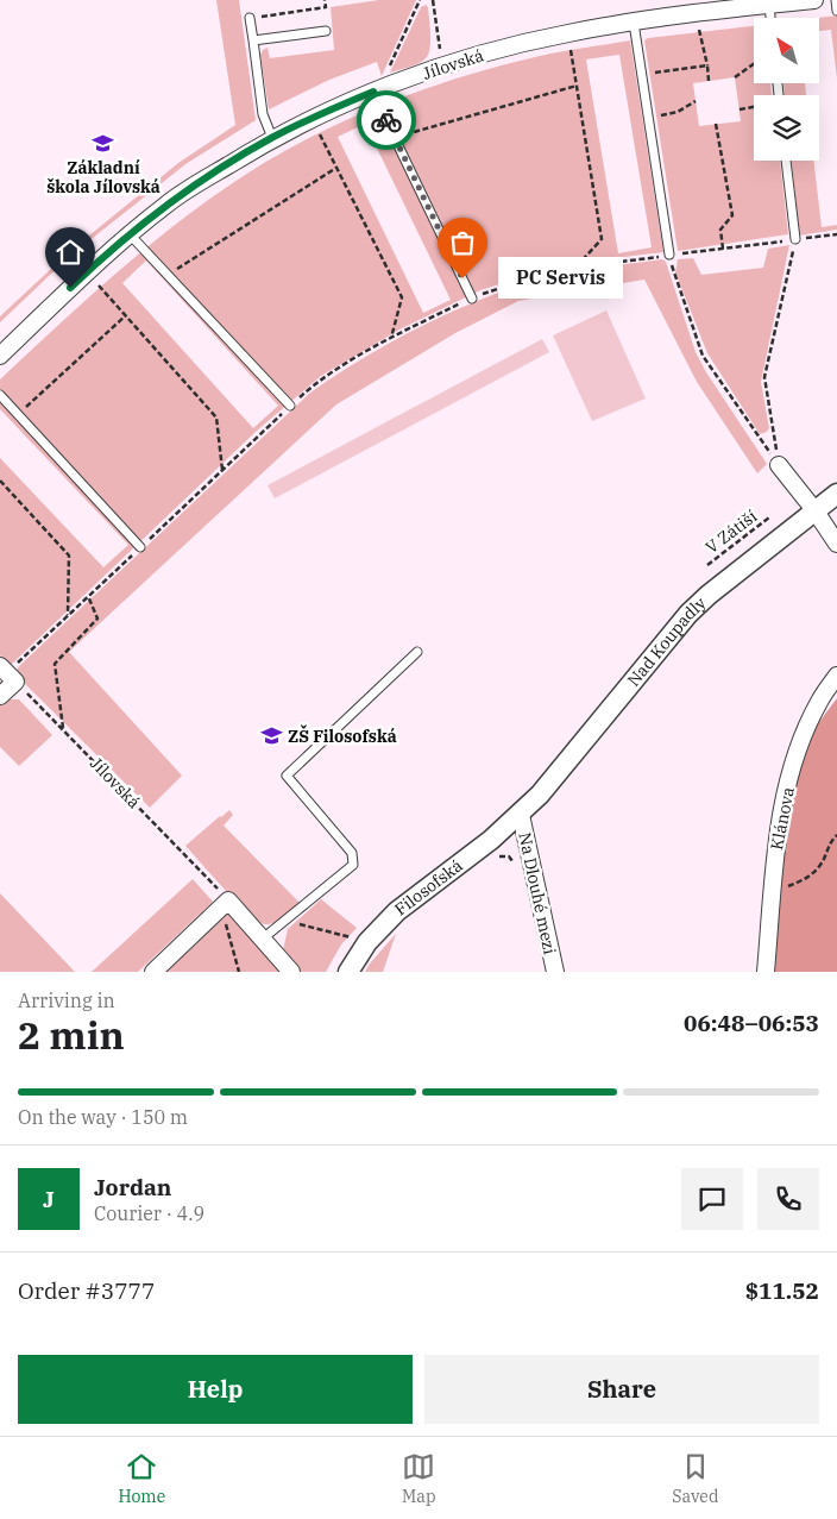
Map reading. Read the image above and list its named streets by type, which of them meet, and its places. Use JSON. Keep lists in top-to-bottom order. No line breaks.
{"streets":{"street":["Jílovská","Nad Koupadly","Klánova","Filosofská","Na Dlouhé mezi"],"path":["V Zátiší"]},"crossings":[["Nad Koupadly","Filosofská"],["Nad Koupadly","Na Dlouhé mezi"],["Filosofská","Na Dlouhé mezi"]],"places":{"school or university":["Základní škola Jílovská","ZŠ Filosofská"],"other":["PC Servis"]},"north":"top left","page":{"bubble":"PC Servis","heading":["2 min","Arriving in","06:48–06:53"],"panel":["Jordan","Courier · 4.9","Order #3777","$11.52"],"bar":"On the way · 150 m","round":"J","buttons":["Help","Share"],"tabs":["Home","Map","Saved"]}}
